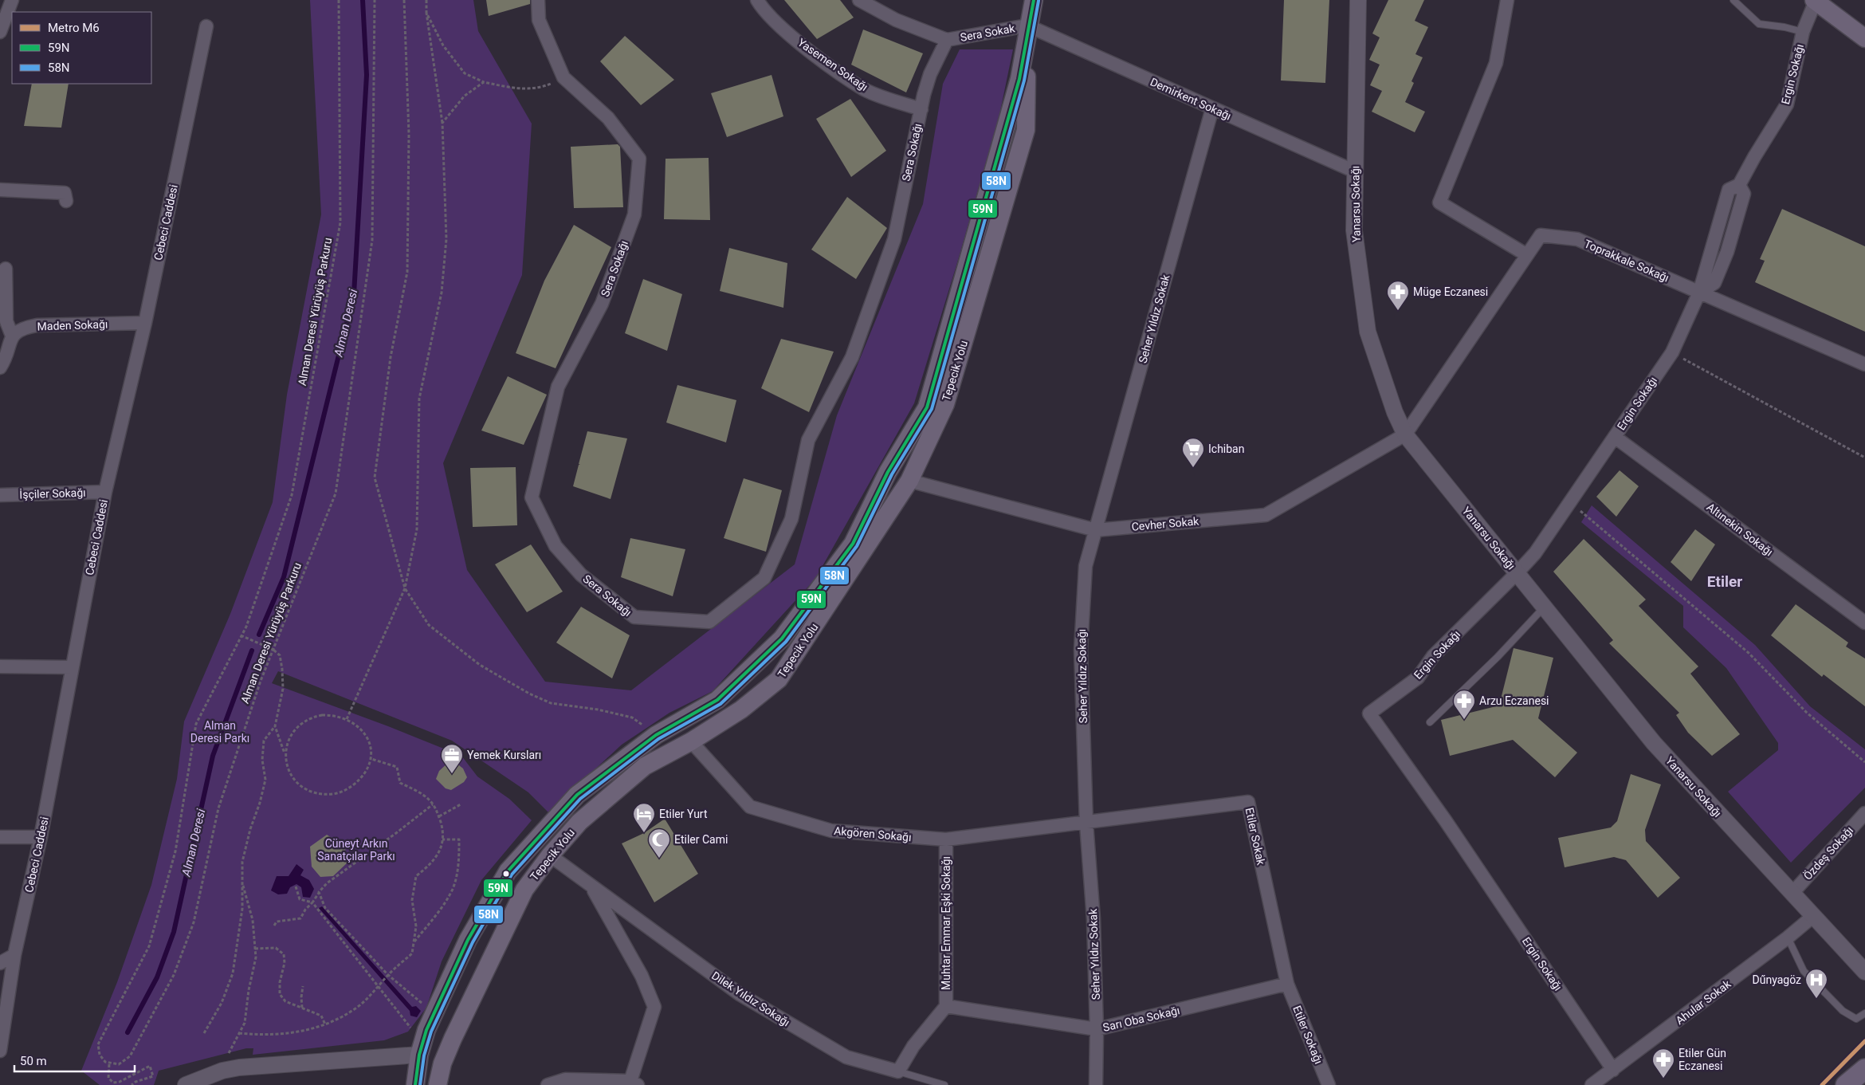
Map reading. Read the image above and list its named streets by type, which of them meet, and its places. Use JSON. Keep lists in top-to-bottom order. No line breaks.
{"streets":{"main road":["Tepecik Yolu"],"street":["Sera Sokak","Yasemen Sokağı","Ergin Sokağı","Demirkent Sokağı","Sera Sokağı","Yanarsu Sokağı","Cebeci Caddesi","Toprakkale Sokağı","Seher Yıldız Sokak","Maden Sokağı","İşçiler Sokağı","Cevher Sokak","Altınekin Sokağı","Seher Yıldız Sokağı","Akgören Sokağı","Etiler Sokak","Özdeş Sokağı","Muhtar Emmar Eşki Sokağı","Dilek Yıldız Sokağı","Ahular Sokak","Sarı Oba Sokağı","Etiler Sokağı"],"path":["Alman Deresi Yürüyüş Parkuru"]},"crossings":[["Sera Sokak","Demirkent Sokağı"],["Sera Sokak","Sera Sokağı"],["Sera Sokak","Tepecik Yolu"],["Yasemen Sokağı","Sera Sokağı"],["Ergin Sokağı","Yanarsu Sokağı"],["Ergin Sokağı","Toprakkale Sokağı"],["Ergin Sokağı","Altınekin Sokağı"],["Ergin Sokağı","Ahular Sokak"],["Demirkent Sokağı","Yanarsu Sokağı"],["Demirkent Sokağı","Seher Yıldız Sokak"],["Demirkent Sokağı","Tepecik Yolu"],["Yanarsu Sokağı","Toprakkale Sokağı"],["Yanarsu Sokağı","Cevher Sokak"],["Yanarsu Sokağı","Özdeş Sokağı"],["Yanarsu Sokağı","Ahular Sokak"],["Cebeci Caddesi","Maden Sokağı"],["Cebeci Caddesi","İşçiler Sokağı"],["Toprakkale Sokağı","Cevher Sokak"],["Seher Yıldız Sokak","Cevher Sokak"],["Seher Yıldız Sokak","Seher Yıldız Sokağı"],["Seher Yıldız Sokak","Akgören Sokağı"],["Seher Yıldız Sokak","Etiler Sokak"],["Seher Yıldız Sokak","Sarı Oba Sokağı"],["Tepecik Yolu","Cevher Sokak"],["Tepecik Yolu","Akgören Sokağı"],["Tepecik Yolu","Dilek Yıldız Sokağı"],["Cevher Sokak","Seher Yıldız Sokağı"],["Seher Yıldız Sokağı","Akgören Sokağı"],["Seher Yıldız Sokağı","Etiler Sokak"],["Akgören Sokağı","Etiler Sokak"],["Akgören Sokağı","Muhtar Emmar Eşki Sokağı"],["Etiler Sokak","Sarı Oba Sokağı"],["Etiler Sokak","Etiler Sokağı"],["Muhtar Emmar Eşki Sokağı","Sarı Oba Sokağı"],["Sarı Oba Sokağı","Etiler Sokağı"]],"districts":["Etiler"],"water":["Alman Deresi"],"parks":["Alman Deresi Parkı","Cüneyt Arkın Sanatçılar Parkı"],"places":{"pharmacy":["Müge Eczanesi","Arzu Eczanesi","Etiler Gün Eczanesi"],"supermarket":["Ichiban"],"office":["Yemek Kursları"],"hotel":["Etiler Yurt"],"mosque":["Etiler Cami"],"hospital":["Dűnyagöz"]},"lines":["transit line 59N","transit line 58N","metro line M6"],"legend":["Metro M6","59N","58N"],"scale_bar":"50 m"}
